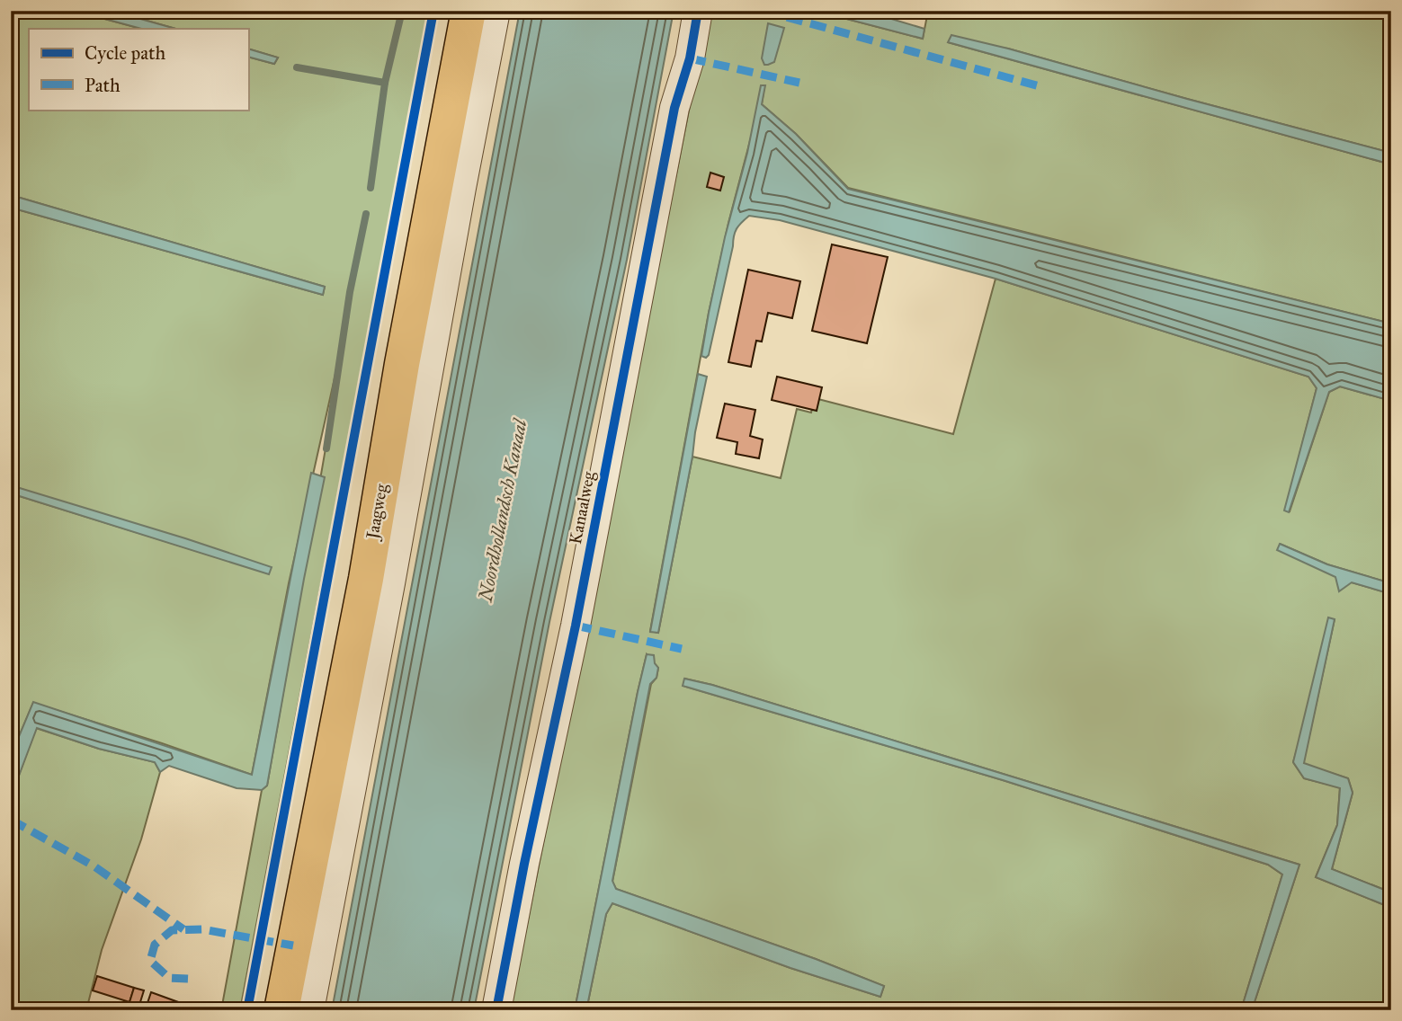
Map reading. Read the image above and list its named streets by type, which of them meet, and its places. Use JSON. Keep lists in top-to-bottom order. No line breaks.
{"streets":{"main road":["Jaagweg"],"street":["Kanaalweg"]},"water":["Noordhollandsch Kanaal"],"legend":["Cycle path","Path"]}
